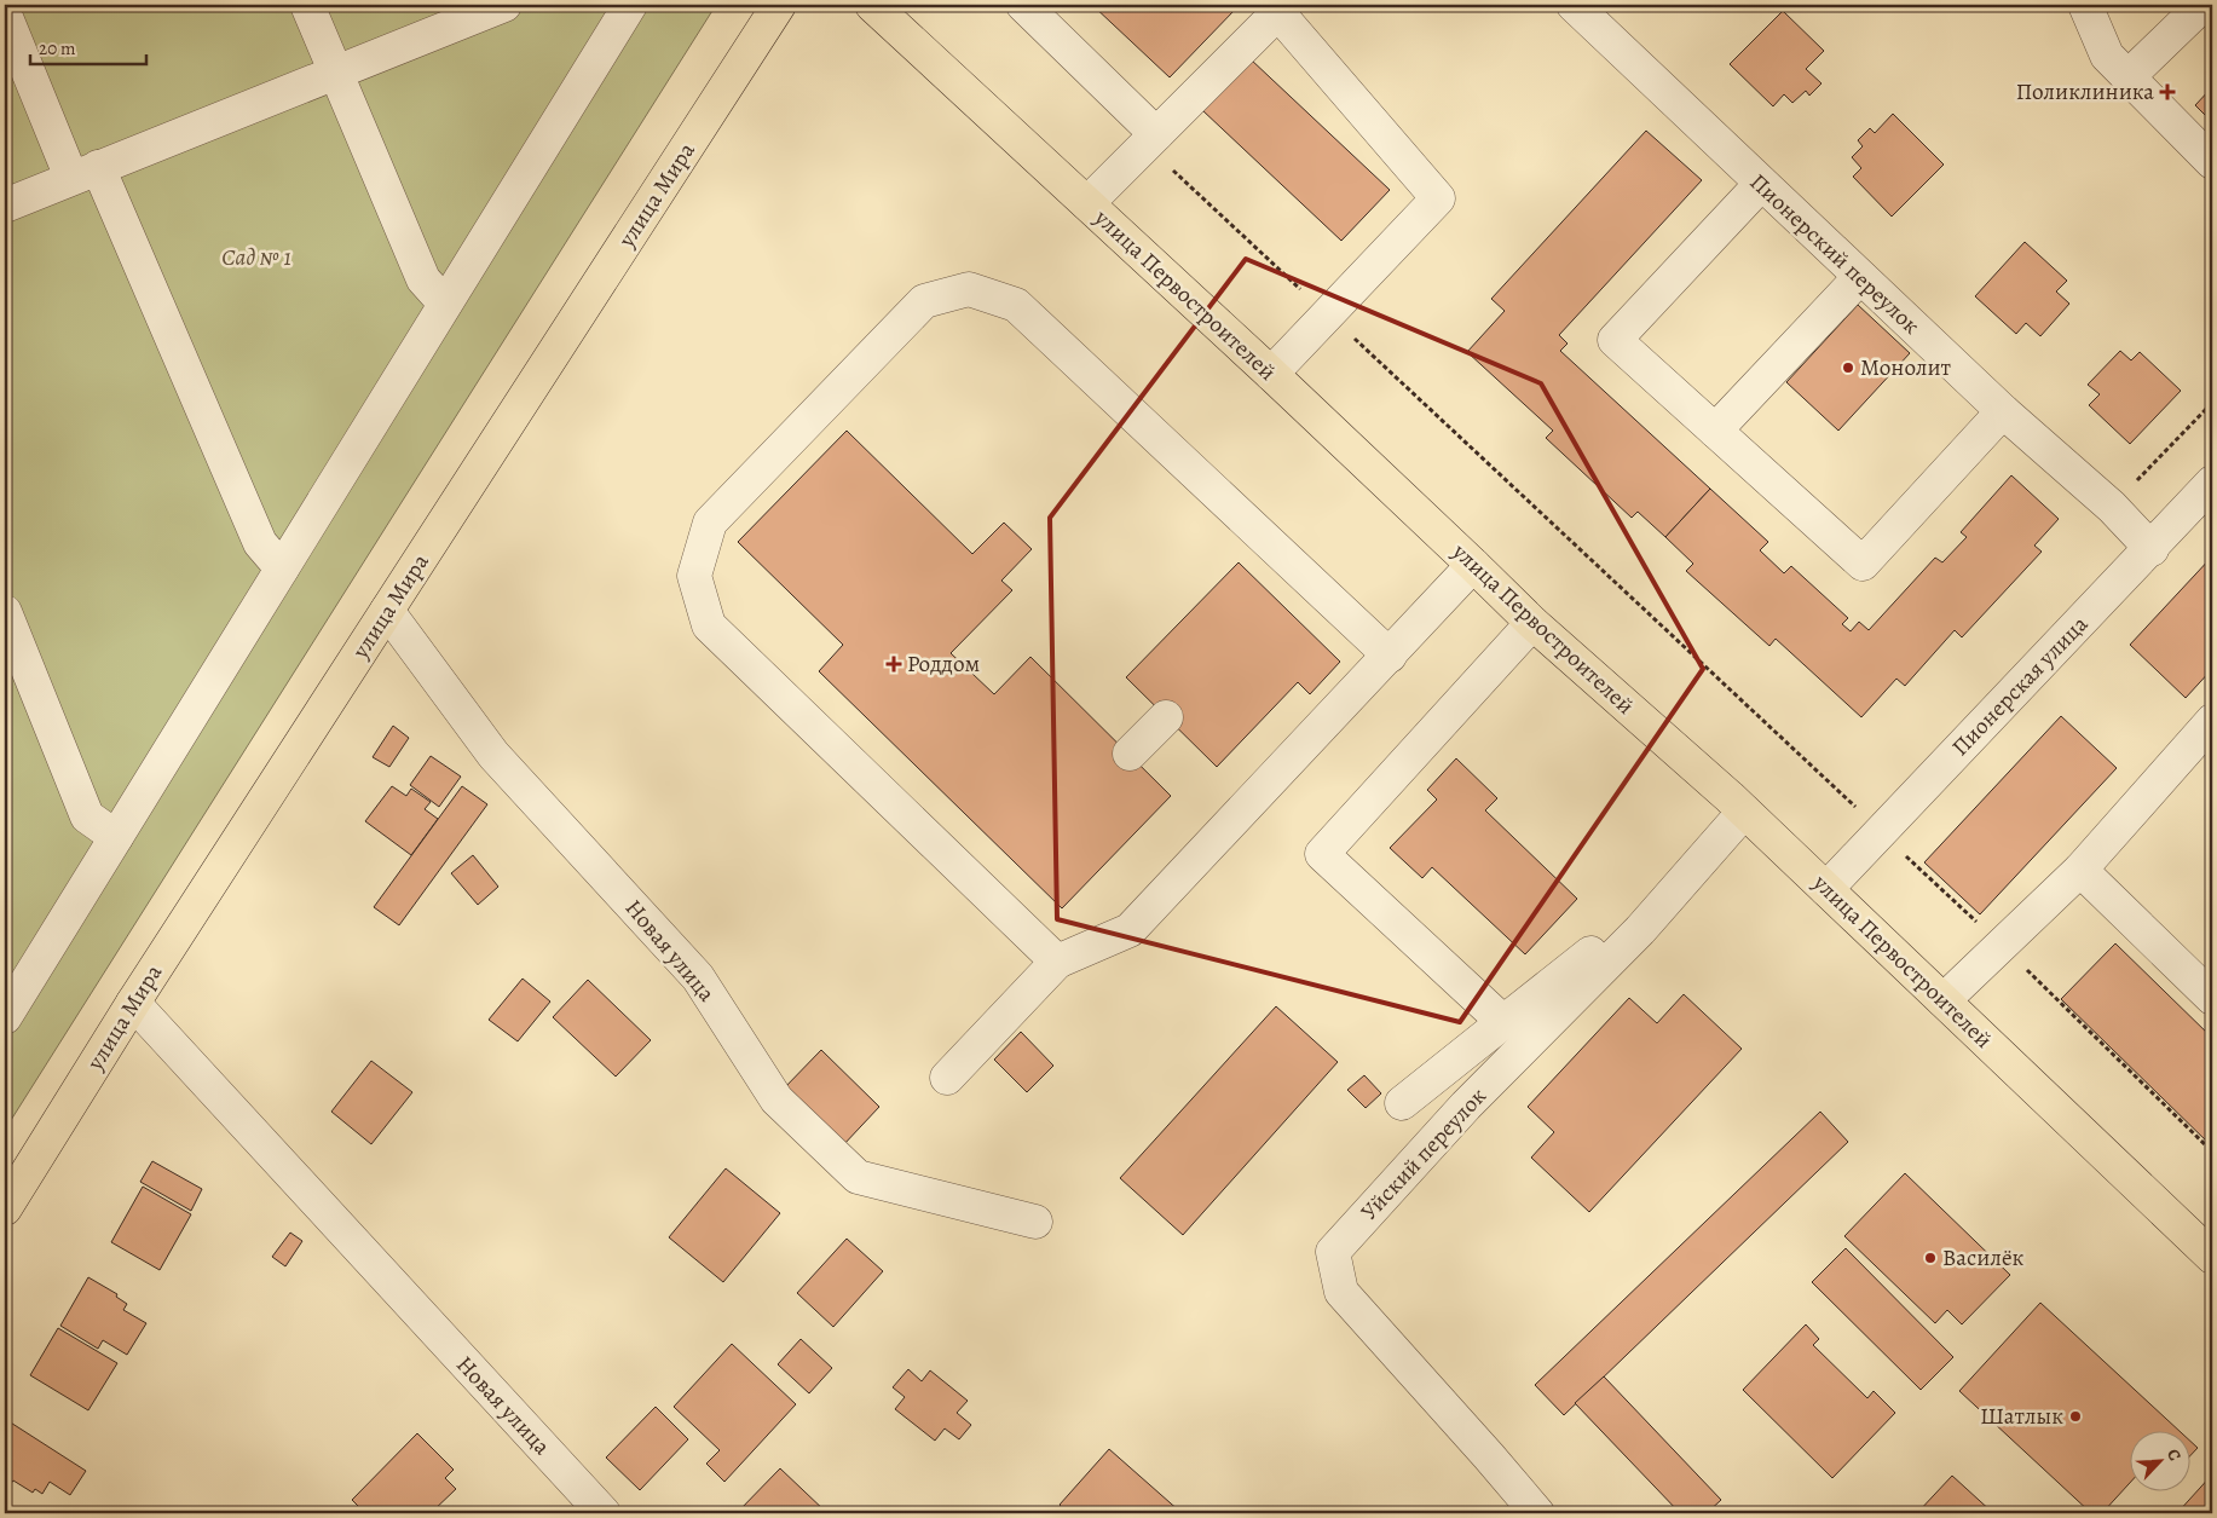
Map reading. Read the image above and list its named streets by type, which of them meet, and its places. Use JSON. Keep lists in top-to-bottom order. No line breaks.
{"streets":{"main road":["улица Мира","улица Первостроителей"],"street":["Пионерский переулок","Пионерская улица","Новая улица","Уйский переулок"]},"crossings":[["улица Мира","Новая улица"],["Пионерский переулок","Пионерская улица"],["улица Первостроителей","Пионерская улица"],["улица Первостроителей","Уйский переулок"]],"parks":["Сад № 1"],"places":{"health":["Поликлиника","Роддом"],"other":["Монолит","Василёк","Шатлык"]},"scale_bar":"20 m","north":"top right"}
